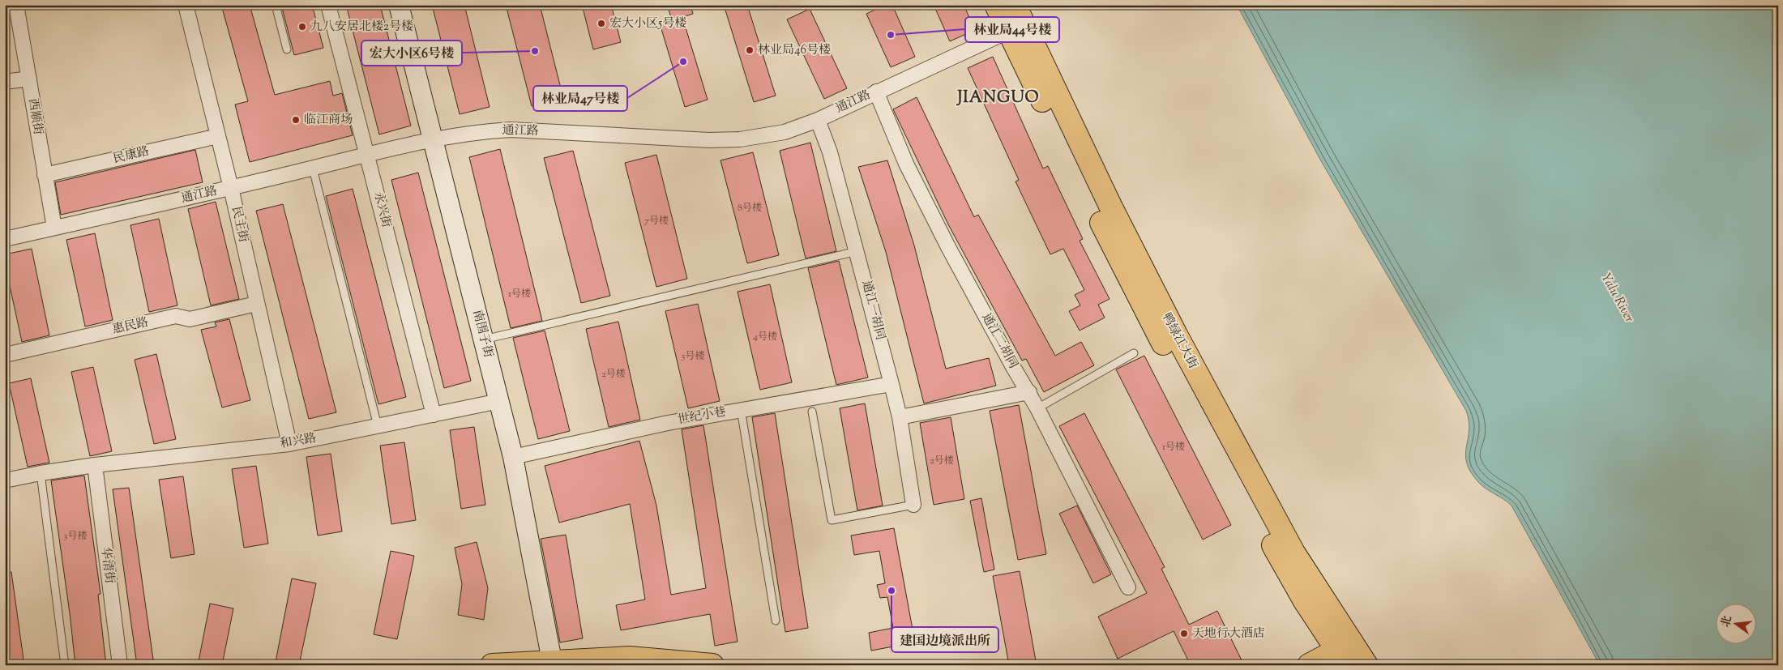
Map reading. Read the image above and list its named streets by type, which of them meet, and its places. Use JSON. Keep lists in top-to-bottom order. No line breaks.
{"streets":{"main road":["鸭绿江大街"],"street":["通江路","西顺街","民康路","永兴街","民主街","通江一胡同","惠民路","南围子街","通江二胡同","世纪小巷","和兴路","华清街"]},"crossings":[["通江路","西顺街"],["通江路","永兴街"],["通江路","民主街"],["通江路","通江一胡同"],["通江路","南围子街"],["通江路","通江二胡同"],["通江路","鸭绿江大街"],["西顺街","民康路"],["民康路","民主街"],["永兴街","和兴路"],["民主街","惠民路"],["民主街","和兴路"],["通江一胡同","世纪小巷"],["南围子街","世纪小巷"],["南围子街","和兴路"],["和兴路","华清街"]],"districts":["JIANGUO"],"water":["Yalu River"],"places":["宏大小区5号楼","九八安居北楼2号楼","林业局44号楼","林业局46号楼","宏大小区6号楼","林业局47号楼","临江商场","建国边境派出所","天地行大酒店"],"house_numbers":["8号楼","7号楼","1号楼","4号楼","3号楼","2号楼","1号楼","2号楼","3号楼"],"north":"left"}
